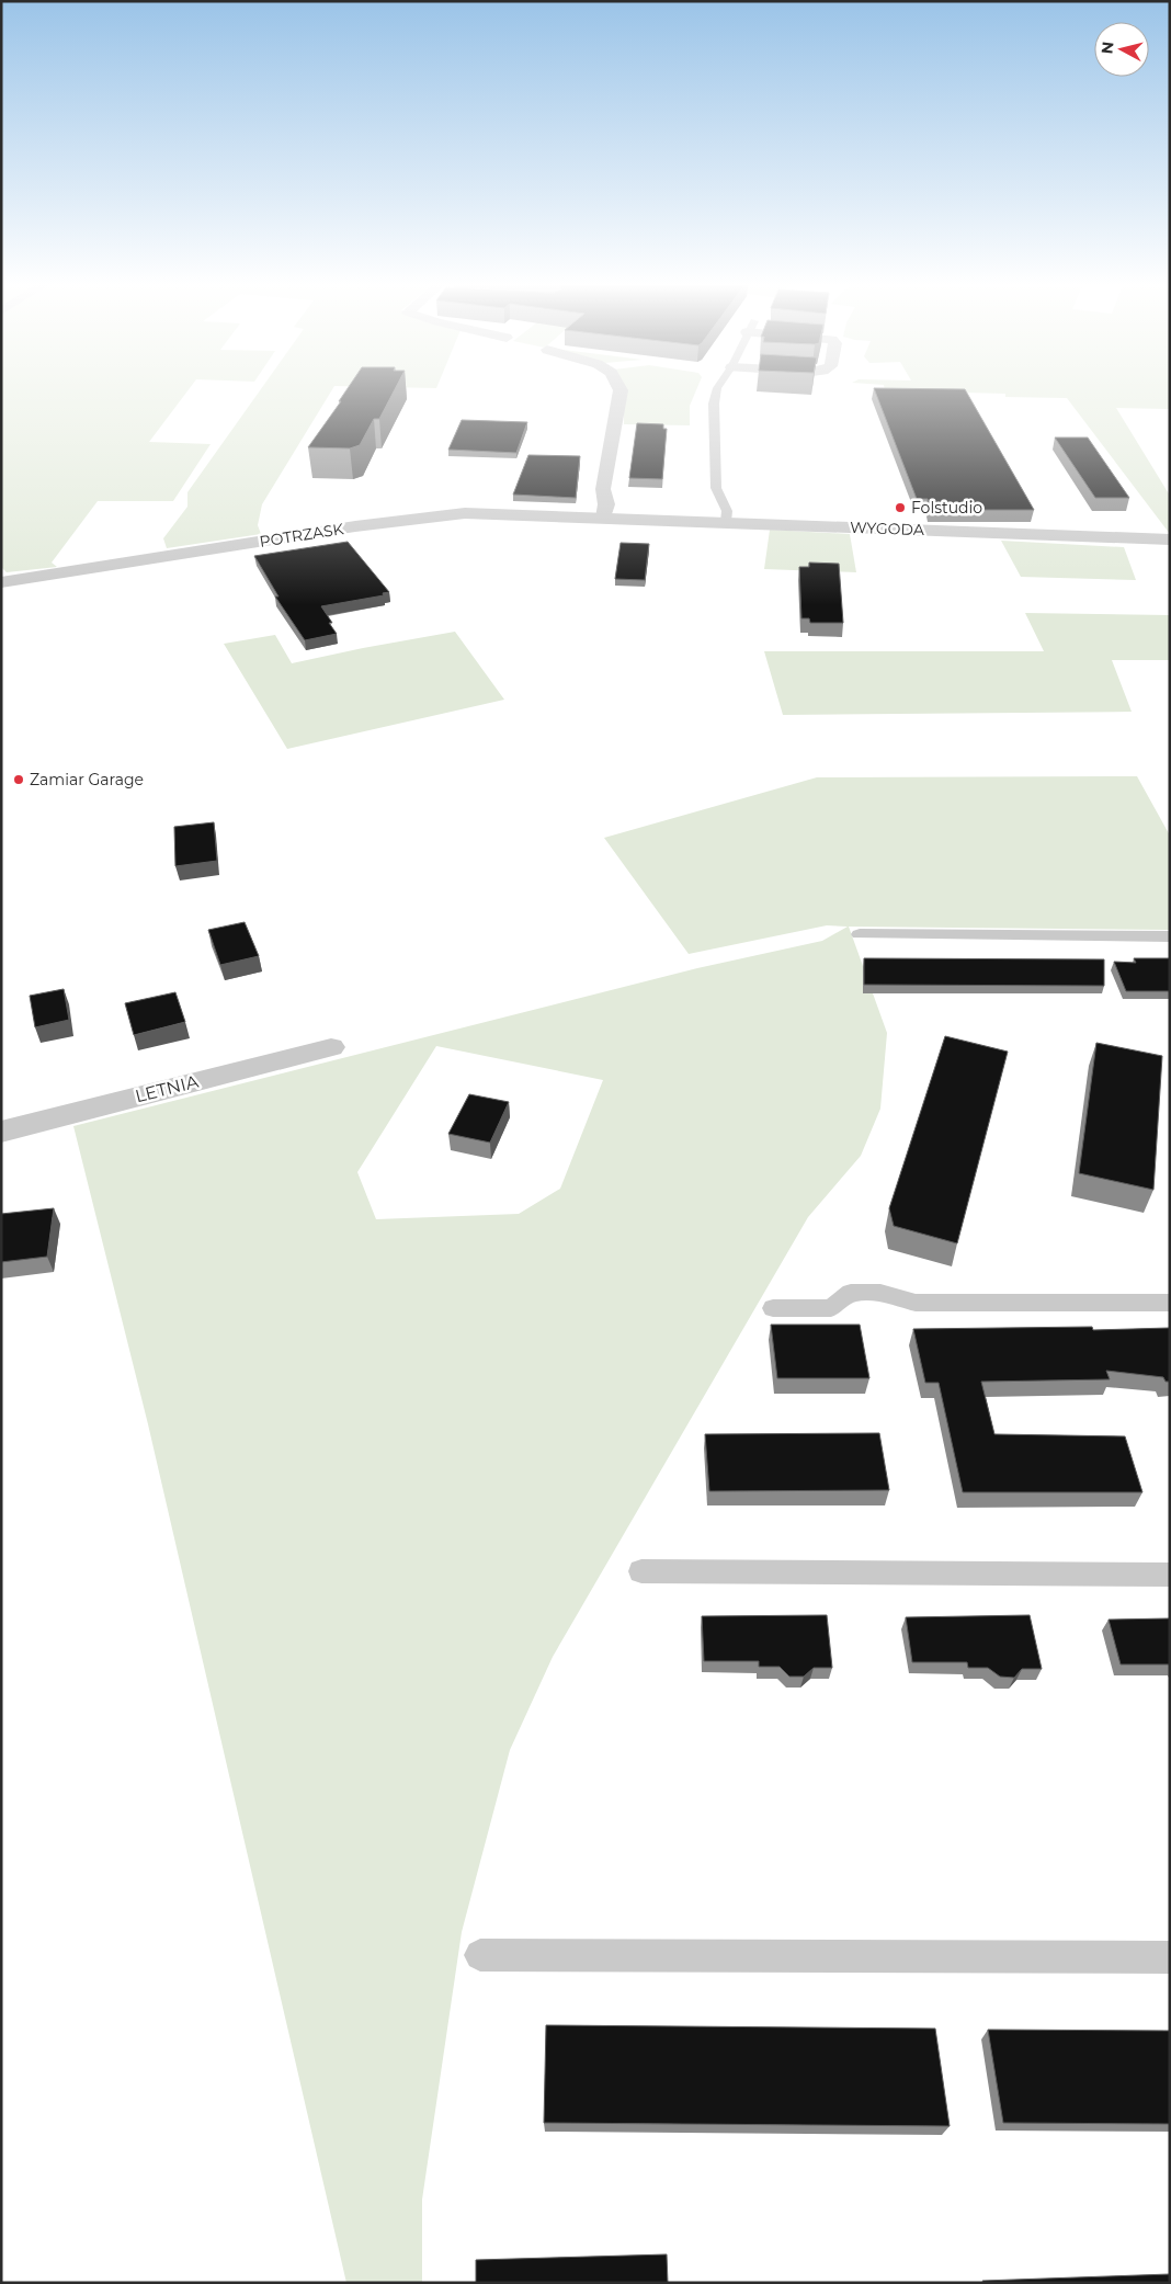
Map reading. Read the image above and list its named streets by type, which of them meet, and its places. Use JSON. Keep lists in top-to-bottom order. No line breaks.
{"streets":{"street":["WYGODA","POTRZASK","LETNIA"]},"crossings":[["WYGODA","POTRZASK"]],"places":["Folstudio","Zamiar Garage"],"north":"left"}
